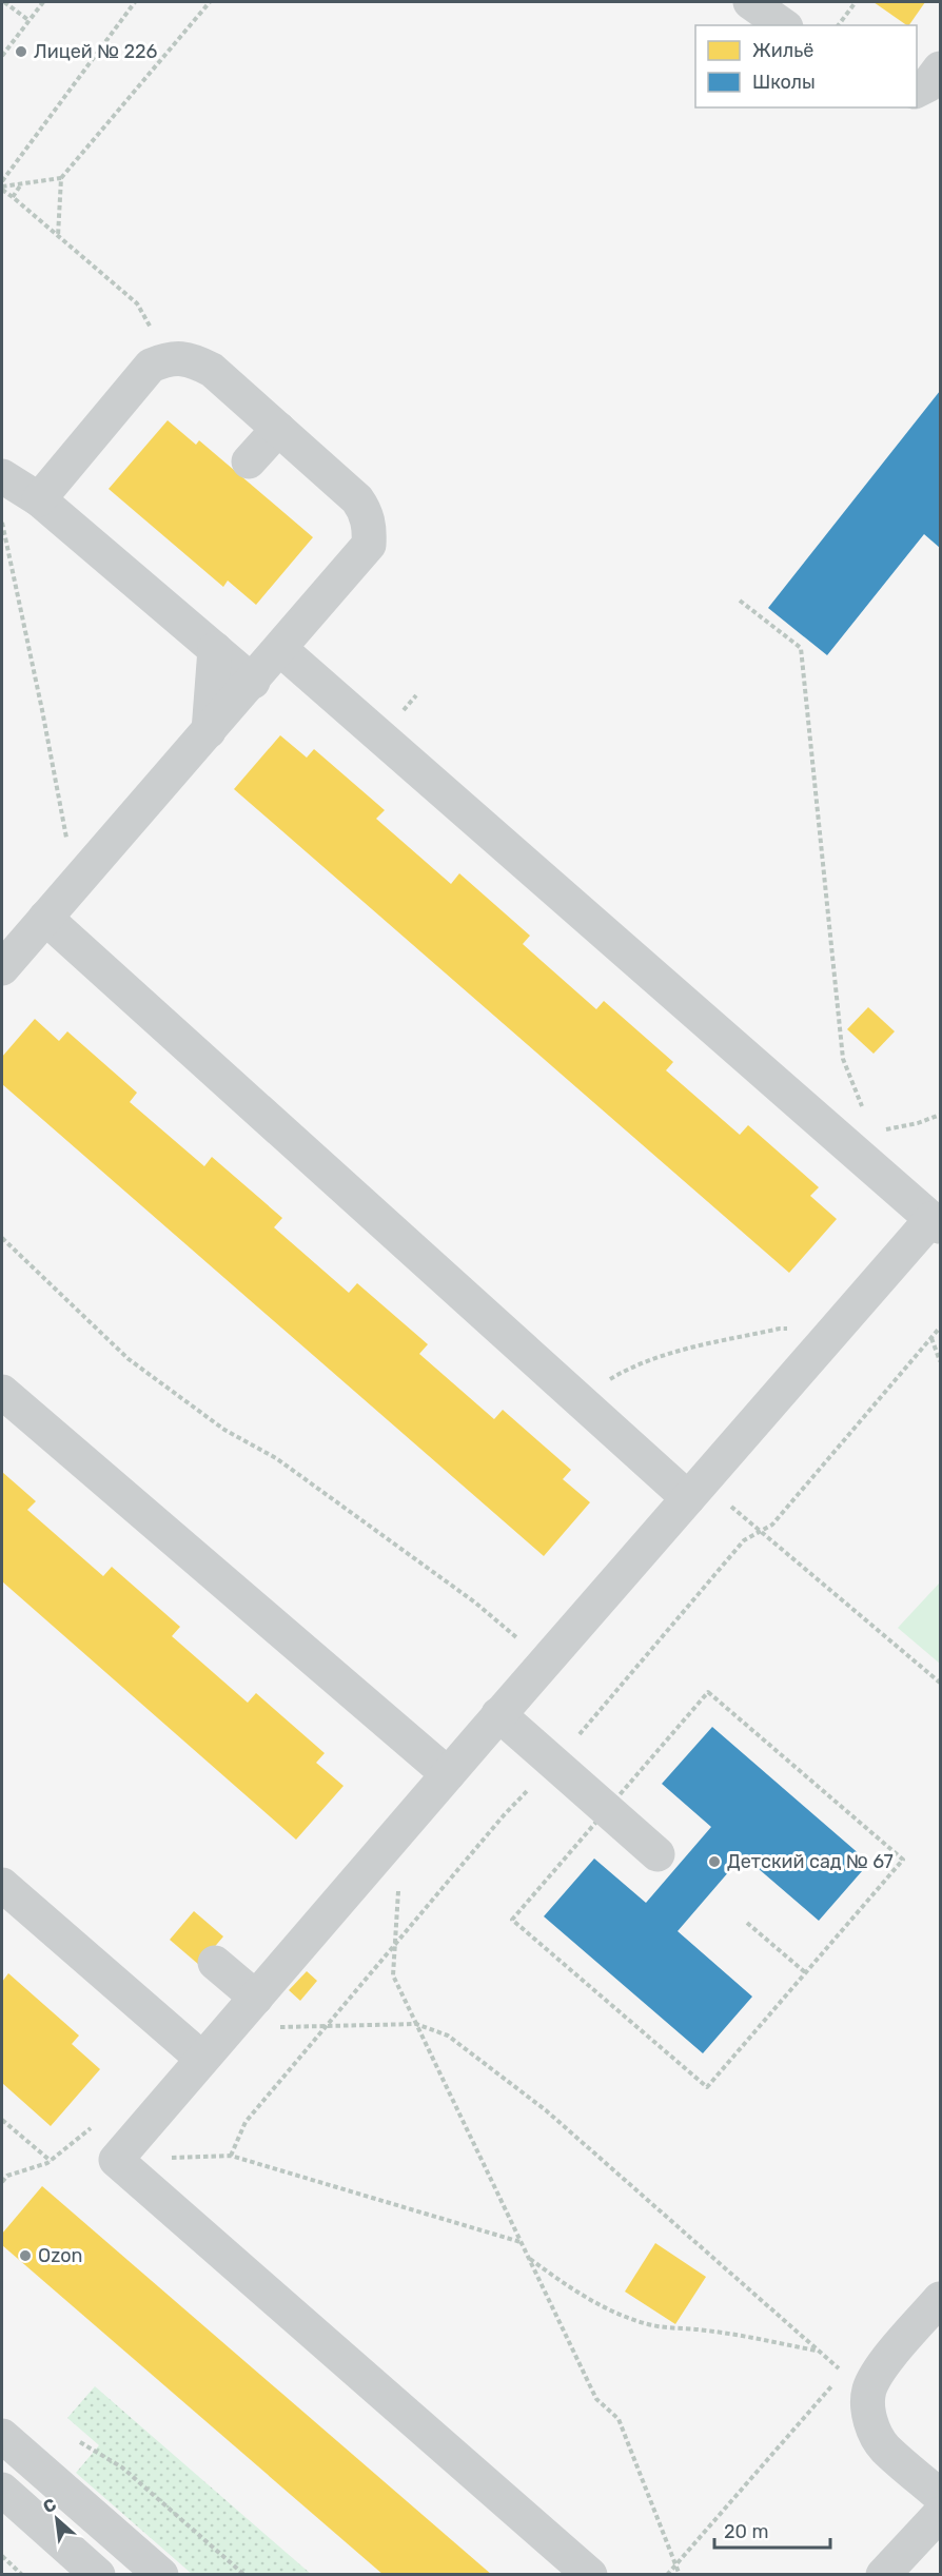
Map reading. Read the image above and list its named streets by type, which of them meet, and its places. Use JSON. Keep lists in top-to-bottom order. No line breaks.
{"places":["Лицей № 226","Детский сад № 67","Ozon"],"legend":["Жильё","Школы"],"scale_bar":"20 m","north":"top left"}
